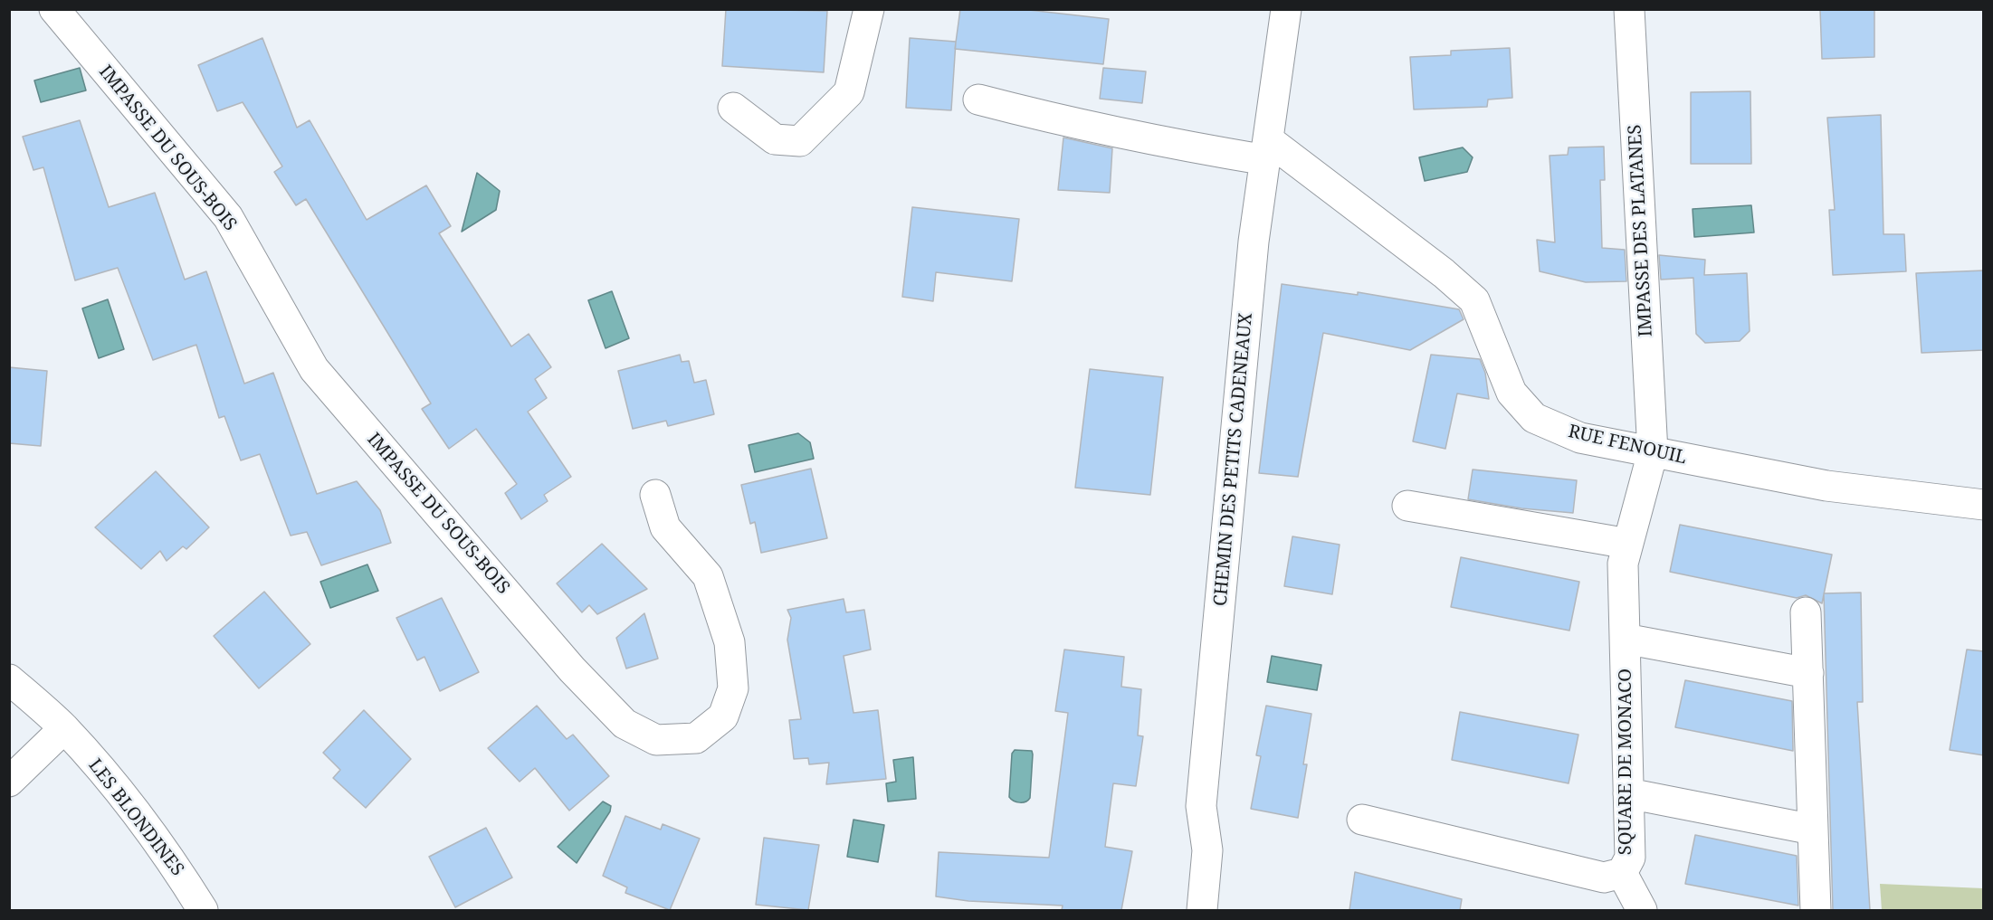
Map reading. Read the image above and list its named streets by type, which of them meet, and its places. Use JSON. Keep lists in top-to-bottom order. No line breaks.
{"streets":{"street":["IMPASSE DU SOUS-BOIS","IMPASSE DES PLATANES","RUE FENOUIL","CHEMIN DES PETITS CADENEAUX","SQUARE DE MONACO","LES BLONDINES"]},"crossings":[["IMPASSE DES PLATANES","RUE FENOUIL"],["IMPASSE DES PLATANES","SQUARE DE MONACO"],["RUE FENOUIL","CHEMIN DES PETITS CADENEAUX"],["RUE FENOUIL","SQUARE DE MONACO"]]}
